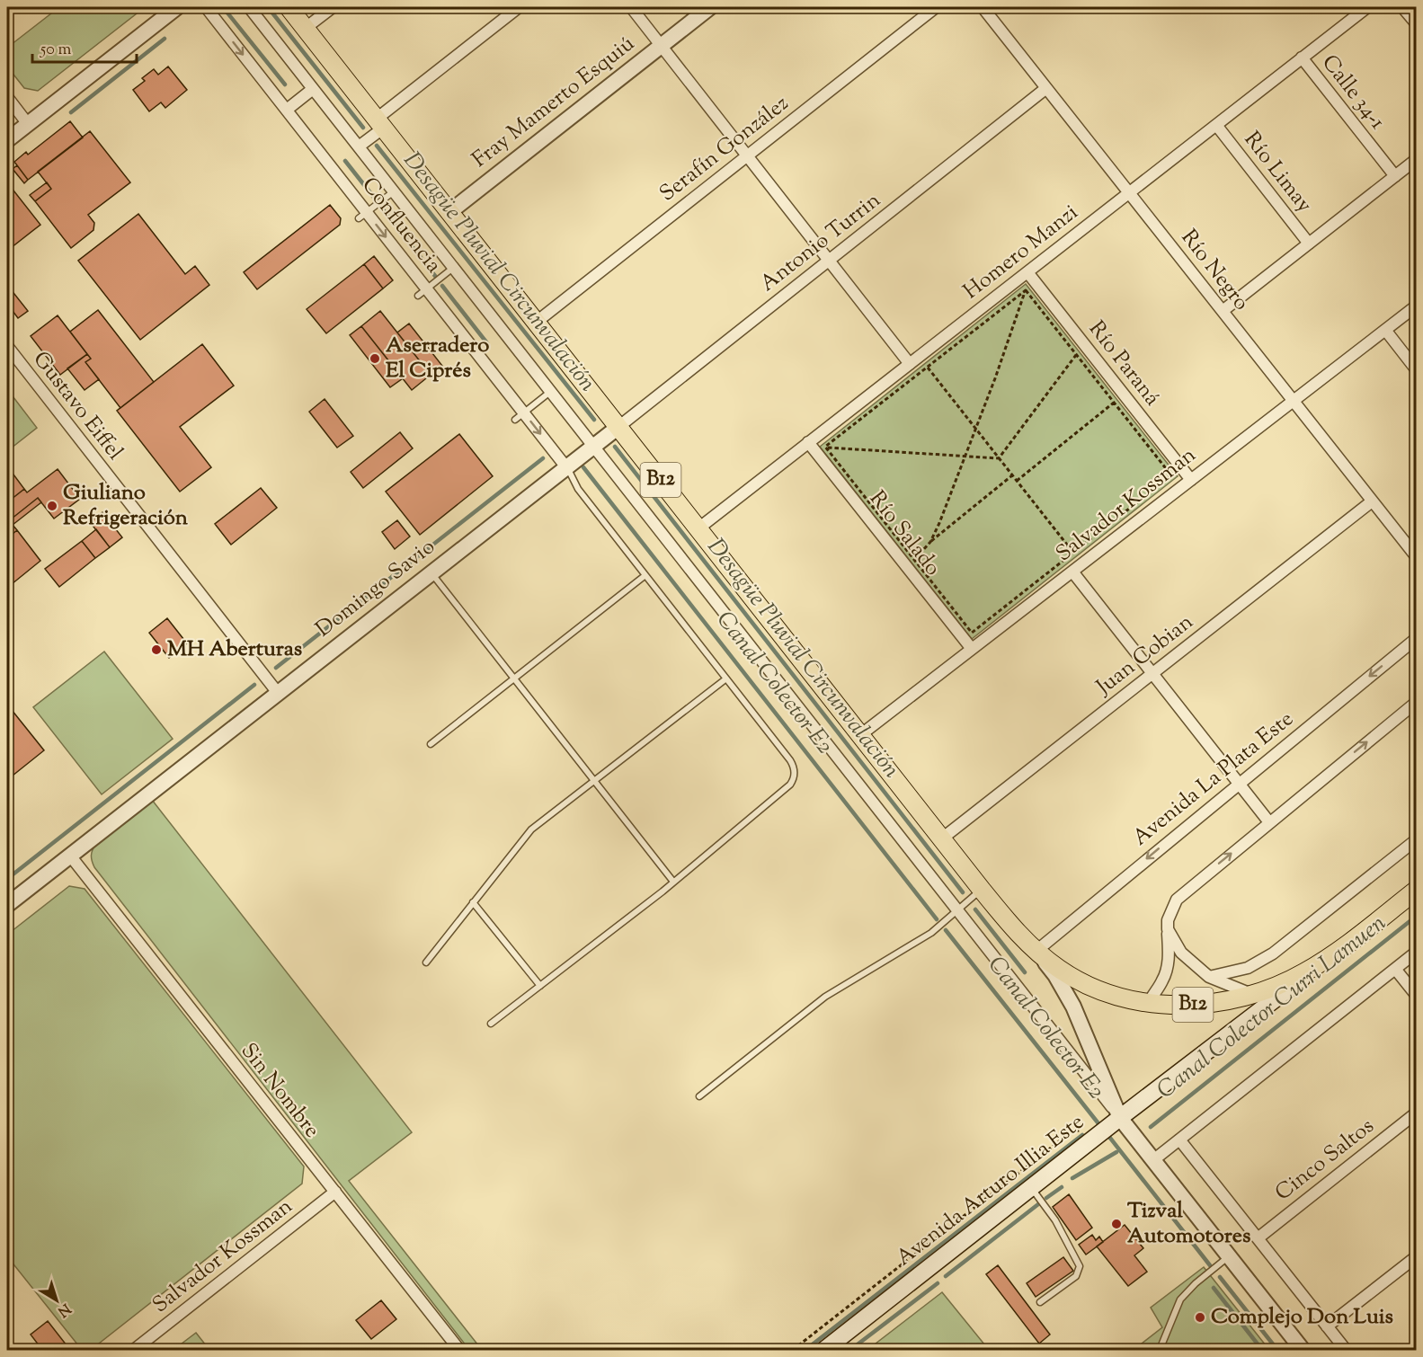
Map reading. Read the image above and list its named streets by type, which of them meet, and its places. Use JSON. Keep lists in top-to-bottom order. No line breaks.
{"streets":{"main road":["B12","Avenida Arturo Illia Este"],"street":["Calle 34-1","Fray Mamerto Esquiú","Serafín González","Río Limay","Confluencia","Antonio Turrin","Homero Manzi","Río Negro","Río Paraná","Gustavo Eiffel","Salvador Kossman","Río Salado","Domingo Savio","Juan Cobian","Avenida La Plata Este","Sin Nombre","Cinco Saltos"]},"crossings":[["Calle 34-1","Homero Manzi"],["Fray Mamerto Esquiú","B12"],["Serafín González","B12"],["Río Limay","Homero Manzi"],["Confluencia","Domingo Savio"],["Antonio Turrin","Río Negro"],["Antonio Turrin","B12"],["Antonio Turrin","Domingo Savio"],["Homero Manzi","Río Negro"],["Homero Manzi","Río Paraná"],["Homero Manzi","B12"],["Homero Manzi","Río Salado"],["Río Negro","Salvador Kossman"],["Río Negro","Juan Cobian"],["Río Paraná","Salvador Kossman"],["Gustavo Eiffel","Domingo Savio"],["B12","Salvador Kossman"],["B12","Domingo Savio"],["B12","Juan Cobian"],["B12","Avenida La Plata Este"],["B12","Avenida Arturo Illia Este"],["Salvador Kossman","Río Salado"],["Salvador Kossman","Sin Nombre"],["Domingo Savio","Sin Nombre"]],"water":["Desagüe Pluvial Circunvalación","Canal Colector E2","Canal Colector Curri Lamuen"],"places":["Aserradero El Ciprés","Giuliano Refrigeración","MH Aberturas","Tizval Automotores","Complejo Don Luis"],"scale_bar":"50 m","north":"bottom right"}
